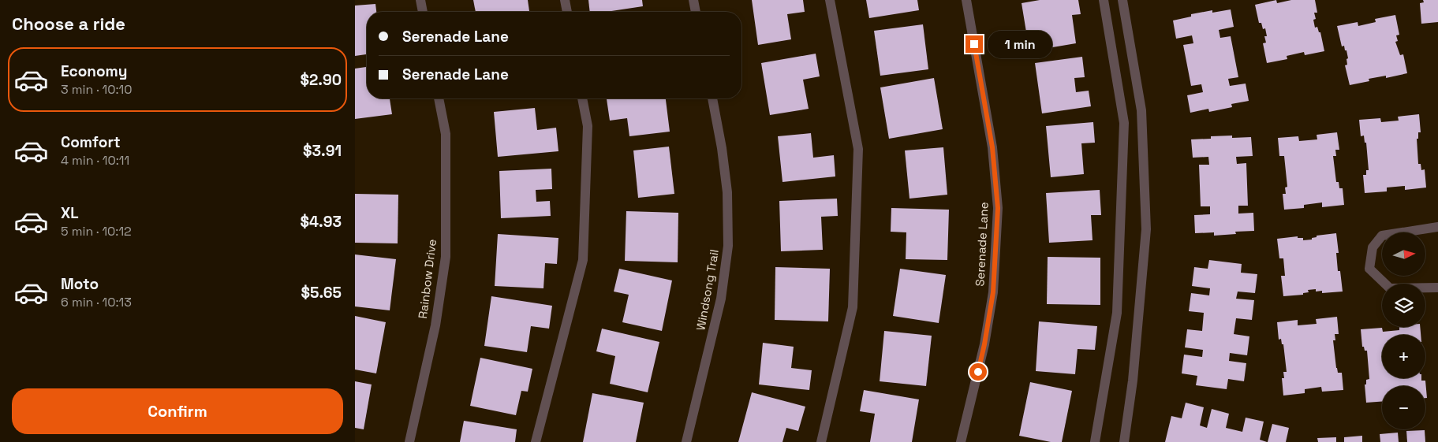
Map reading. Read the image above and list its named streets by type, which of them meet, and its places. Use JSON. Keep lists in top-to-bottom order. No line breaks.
{"streets":{"street":["Serenade Lane","Rainbow Drive","Windsong Trail"]},"north":"right","page":{"heading":"Choose a ride","banner":["Serenade Lane","Serenade Lane"],"bubble":"1 min","list":[{"name":"Economy","note":"3 min · 10:10","value":"$2.90"},{"name":"Comfort","note":"4 min · 10:11","value":"$3.91"},{"name":"XL","note":"5 min · 10:12","value":"$4.93"},{"name":"Moto","note":"6 min · 10:13","value":"$5.65"}],"map_buttons":["+","−"],"buttons":"Confirm"}}
